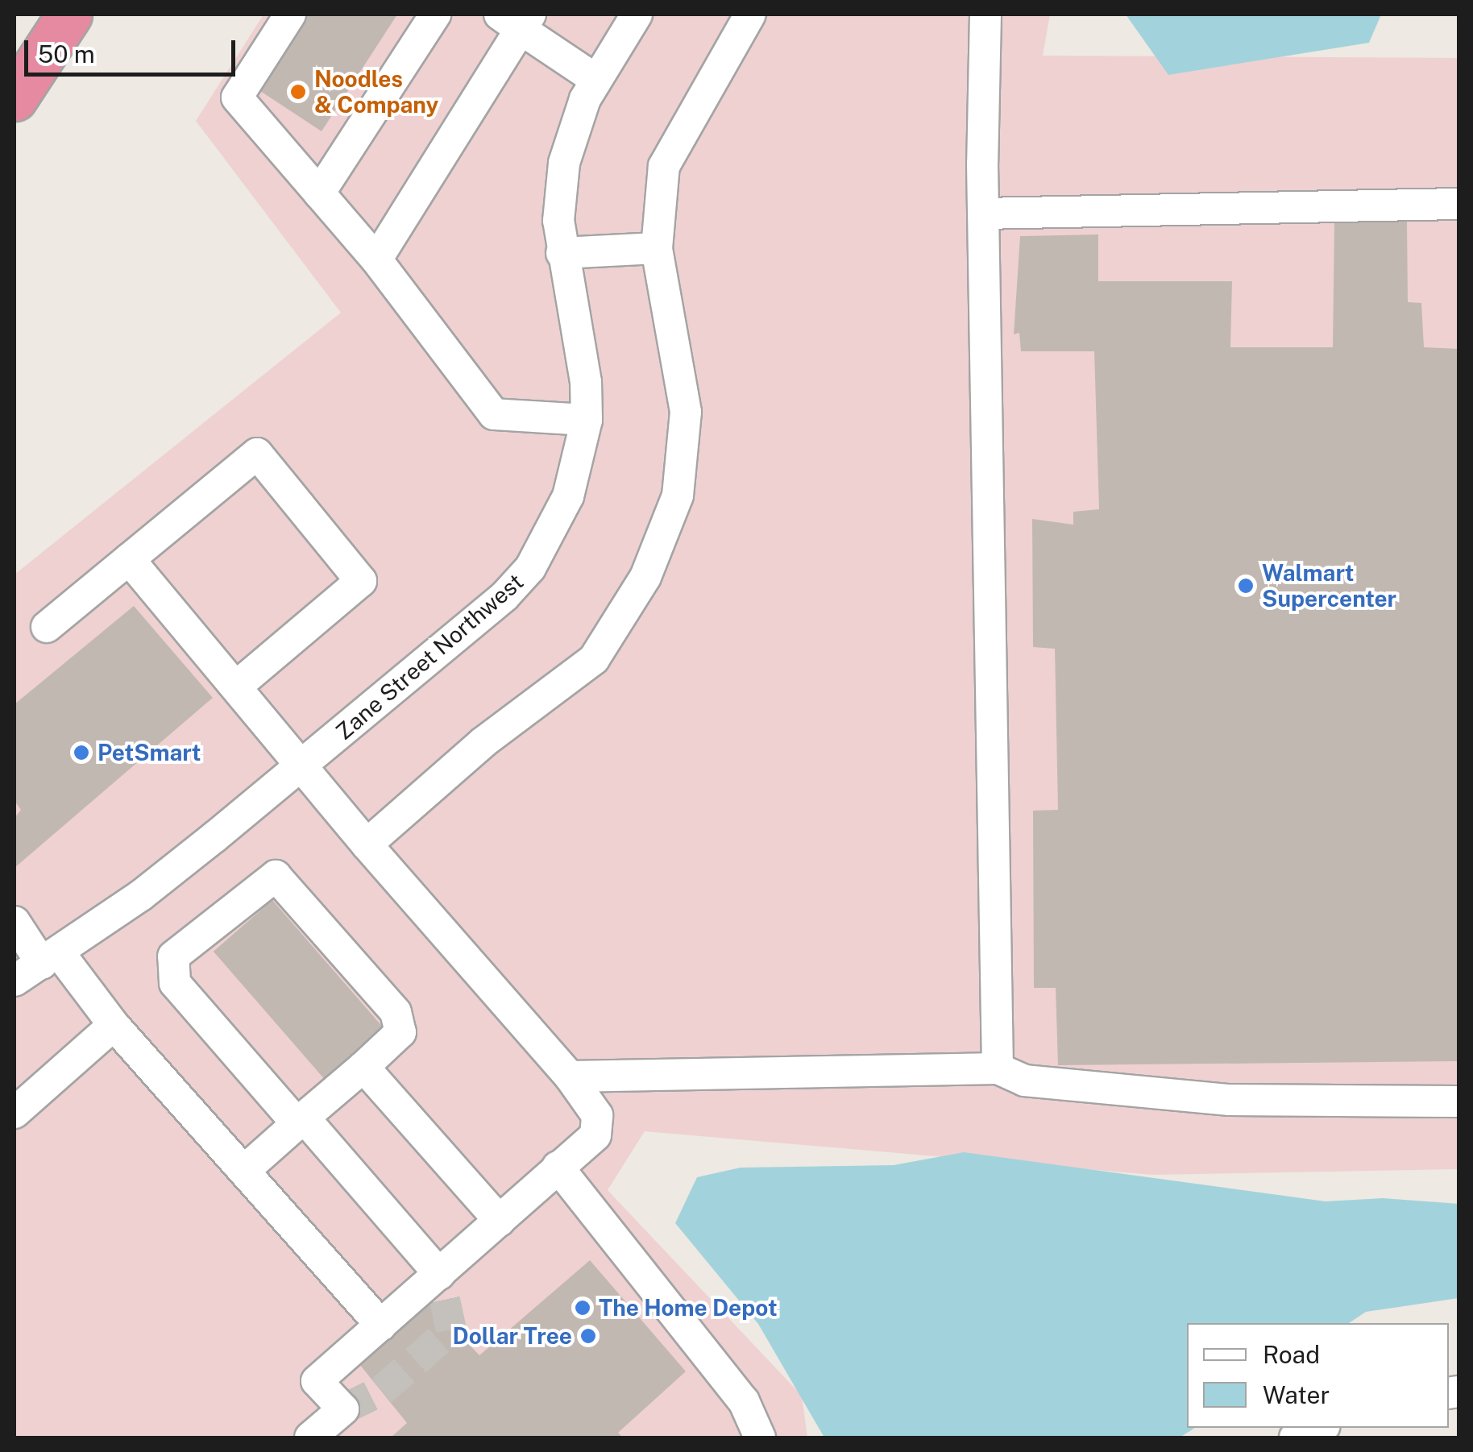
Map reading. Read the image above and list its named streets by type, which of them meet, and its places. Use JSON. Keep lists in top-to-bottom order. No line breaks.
{"streets":{"street":["Zane Street Northwest"]},"places":["Noodles & Company","Walmart Supercenter","PetSmart","The Home Depot","Dollar Tree"],"legend":["Road","Water"],"scale_bar":"50 m"}
